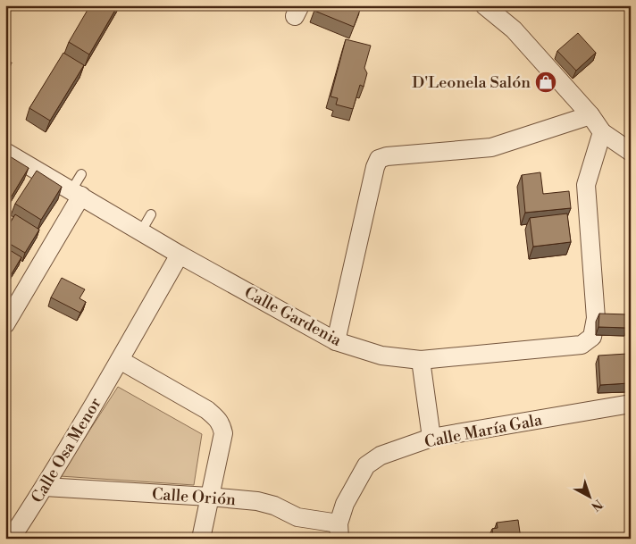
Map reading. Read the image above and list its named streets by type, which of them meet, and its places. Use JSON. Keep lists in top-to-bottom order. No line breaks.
{"streets":{"street":["Calle Gardenia","Calle María Gala","Calle Osa Menor","Calle Orión"]},"crossings":[["Calle Gardenia","Calle Osa Menor"],["Calle María Gala","Calle Orión"],["Calle Osa Menor","Calle Orión"]],"places":{"shop":["D'Leonela Salón"]},"north":"bottom right"}
